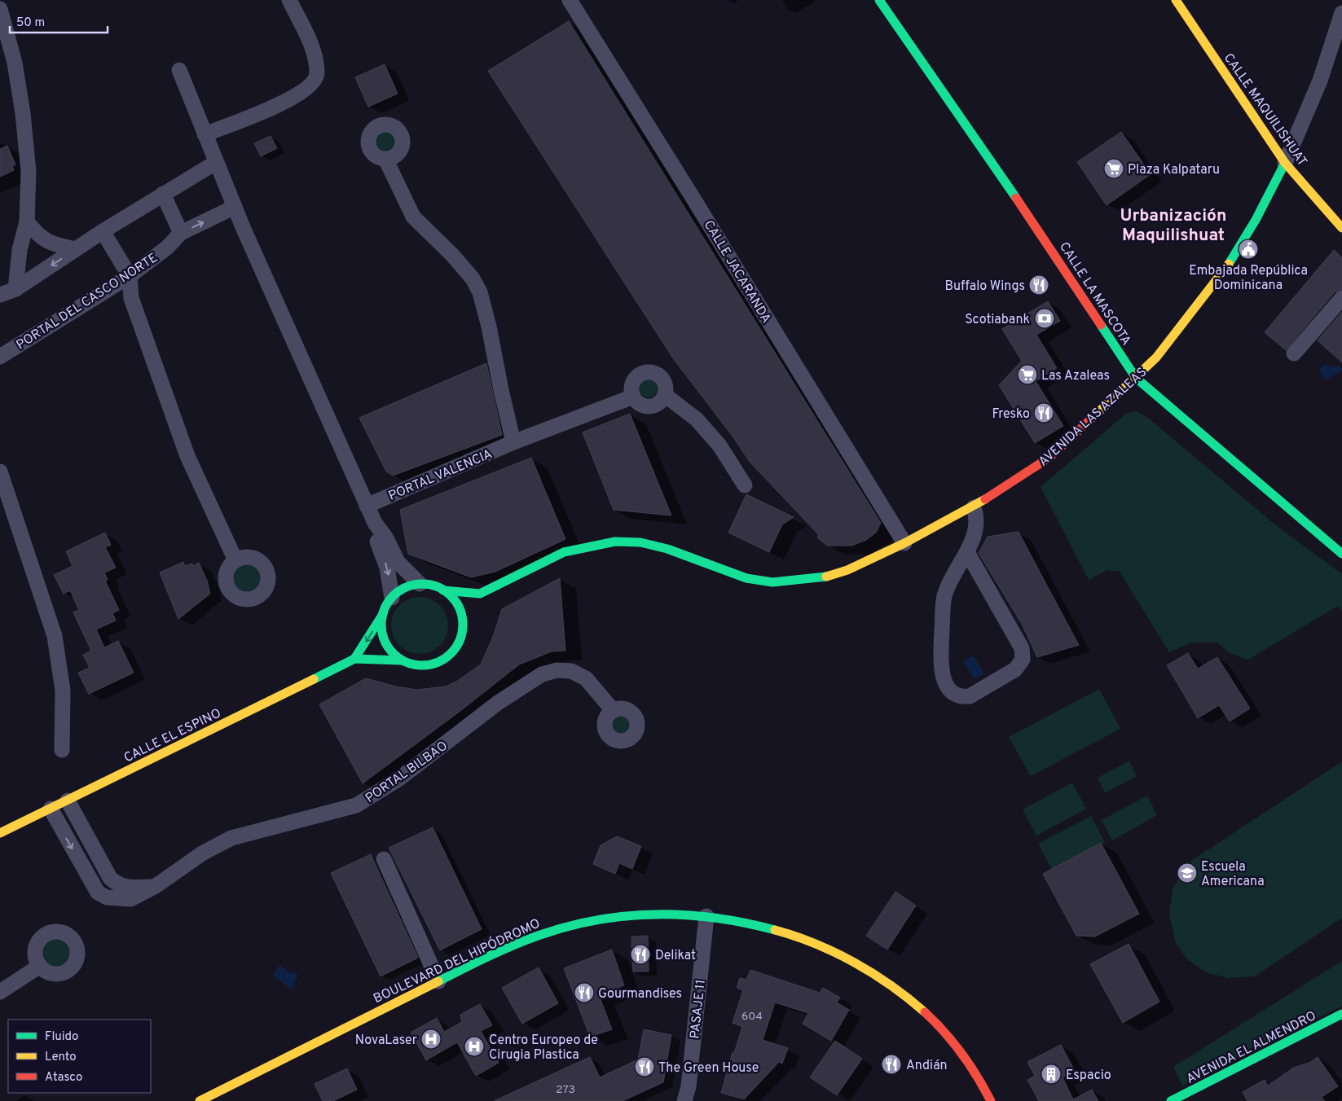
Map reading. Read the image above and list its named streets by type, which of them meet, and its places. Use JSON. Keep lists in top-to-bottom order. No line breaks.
{"streets":{"street":["CALLE MAQUILISHUAT","CALLE JACARANDA","CALLE LA MASCOTA","PORTAL DEL CASCO NORTE","AVENIDA LAS AZALEAS","PORTAL VALENCIA","CALLE EL ESPINO","PORTAL BILBAO","BOULEVARD DEL HIPÓDROMO","PASAJE 11","AVENIDA EL ALMENDRO"]},"crossings":[["CALLE MAQUILISHUAT","AVENIDA LAS AZALEAS"],["CALLE JACARANDA","AVENIDA LAS AZALEAS"],["CALLE LA MASCOTA","AVENIDA LAS AZALEAS"],["CALLE EL ESPINO","PORTAL BILBAO"],["BOULEVARD DEL HIPÓDROMO","PASAJE 11"]],"districts":["Urbanización Maquilishuat"],"places":{"supermarket":["Plaza Kalpataru","Las Azaleas"],"public building":["Embajada República Dominicana"],"restaurant":["Buffalo Wings","Fresko","Delikat","Gourmandises","Andián","The Green House"],"bank":["Scotiabank"],"school or university":["Escuela Americana"],"hospital":["NovaLaser","Centro Europeo de Cirugia Plastica"],"building":["Espacio"]},"house_numbers":["604","273"],"legend":["Fluido","Lento","Atasco"],"scale_bar":"50 m"}
